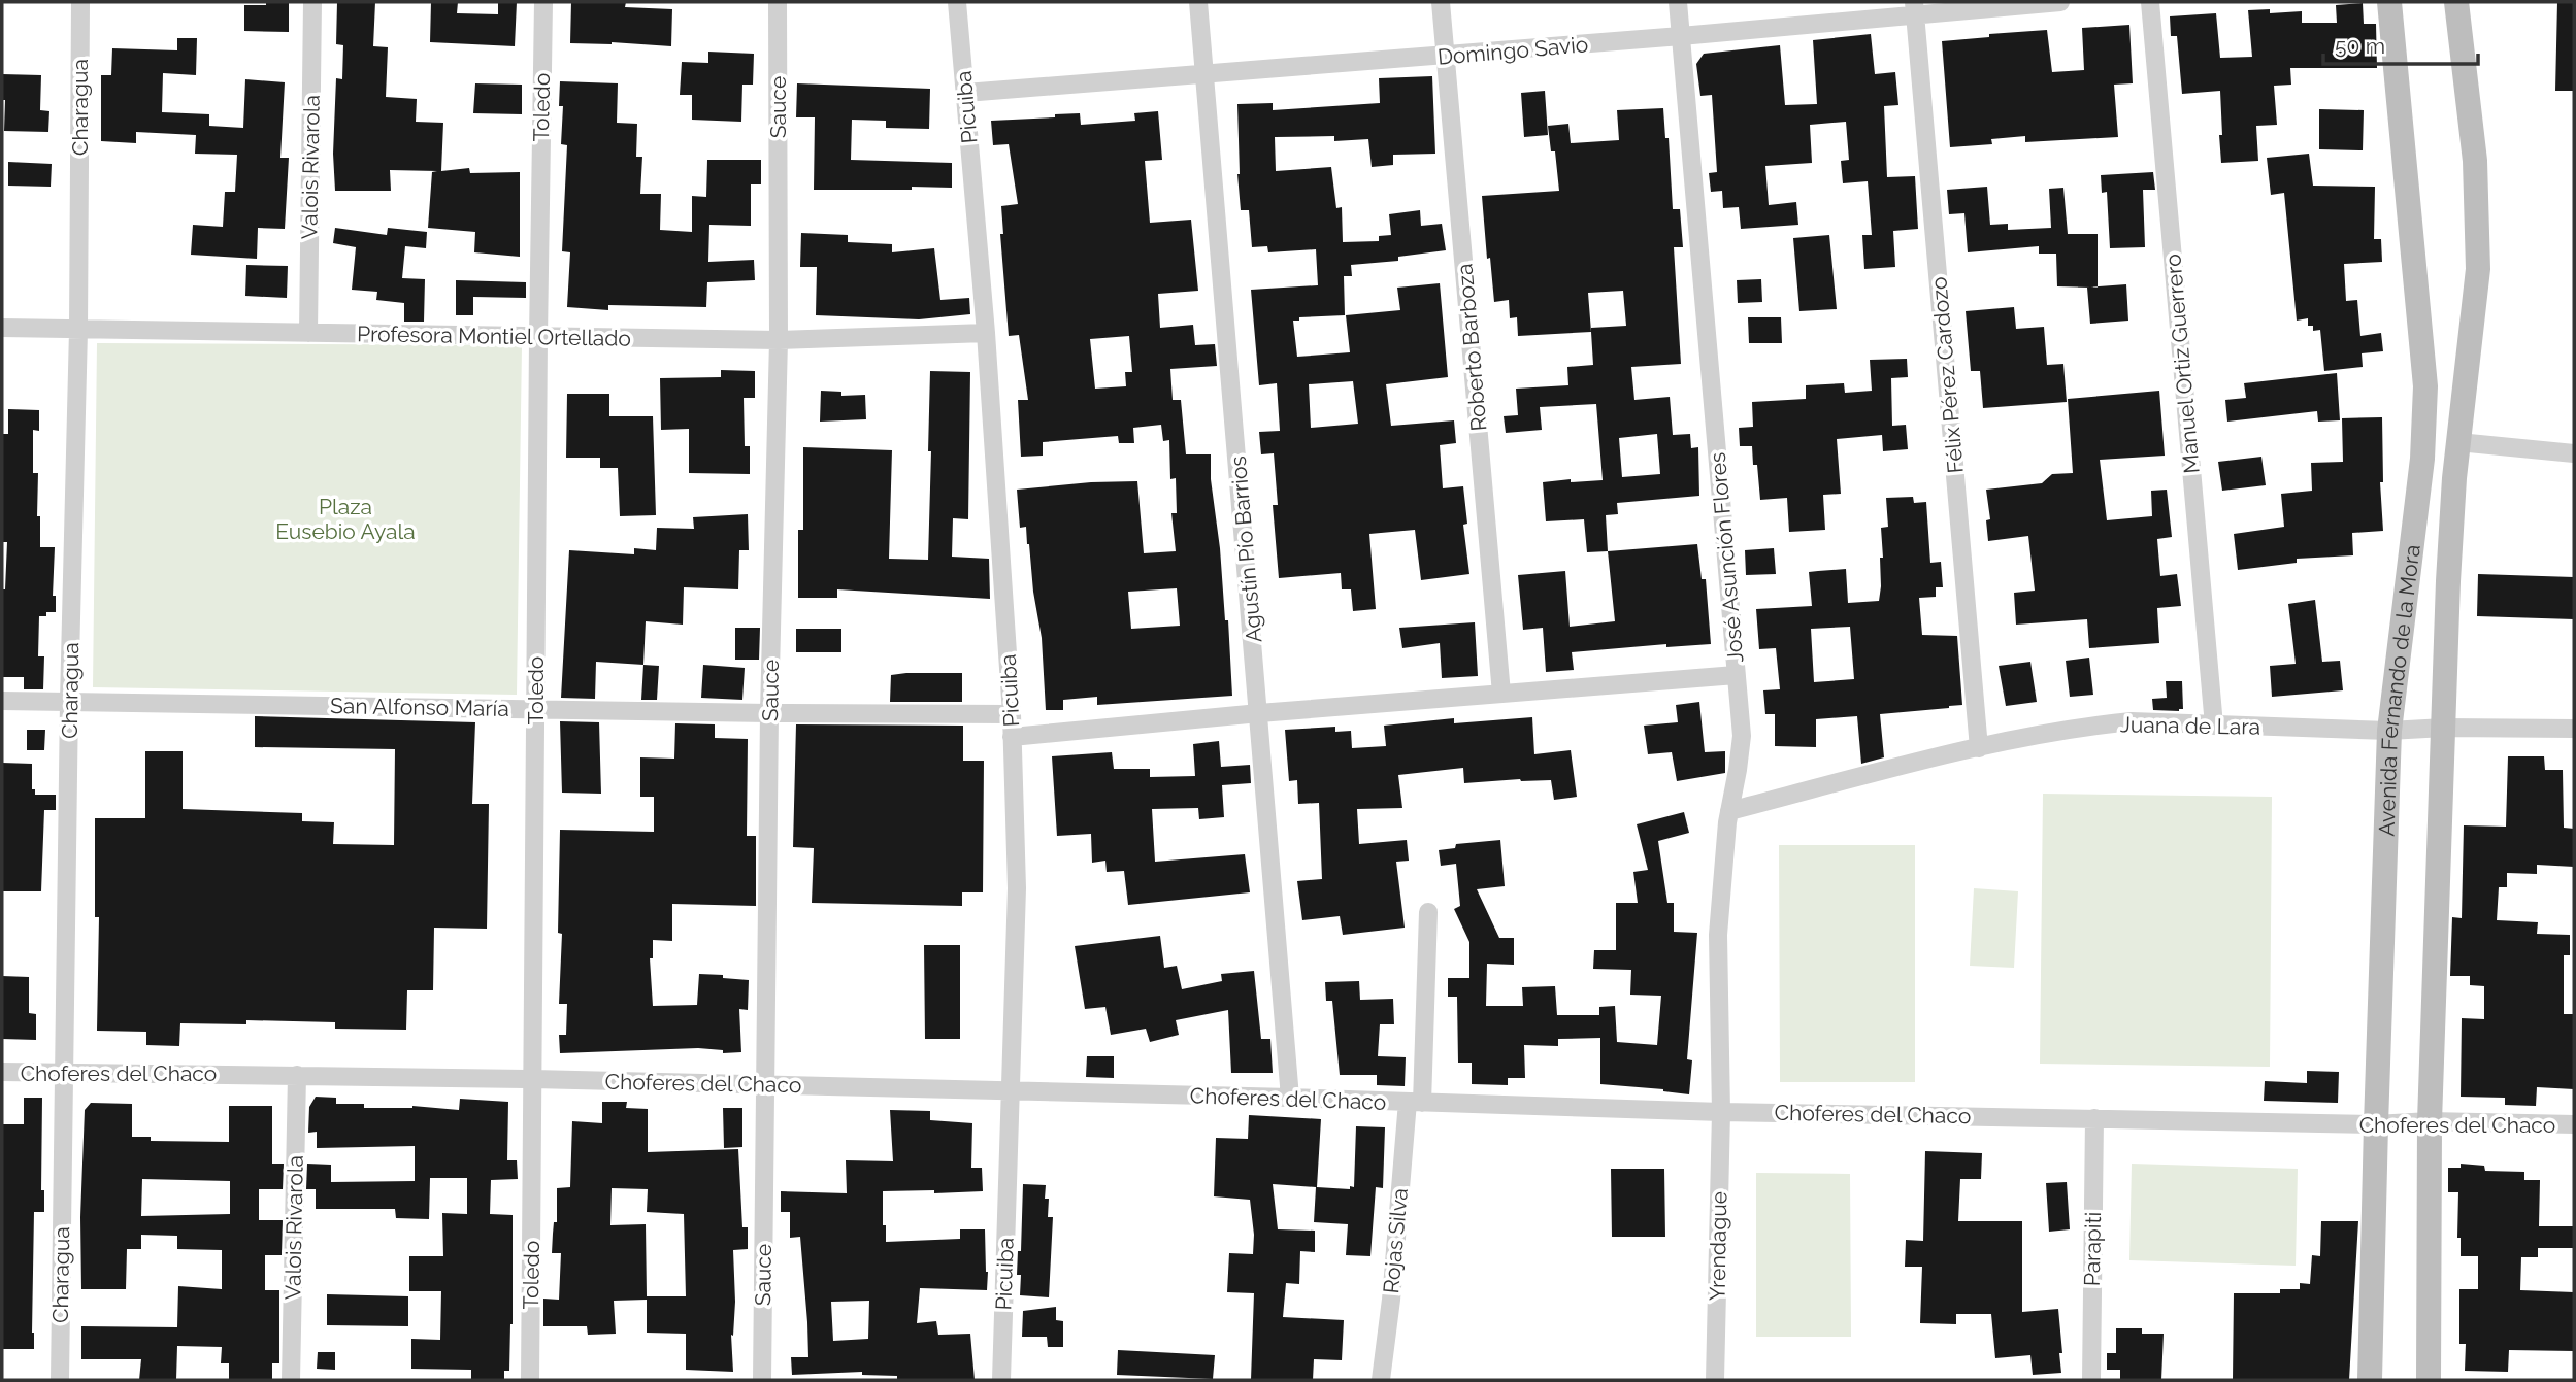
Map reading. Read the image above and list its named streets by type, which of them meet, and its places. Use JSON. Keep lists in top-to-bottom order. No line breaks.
{"streets":{"main road":["Avenida Fernando de la Mora"],"street":["Domingo Savio","Charagua","Toledo","Sauce","Picuiba","Valois Rivarola","Profesora Montiel Ortellado","Roberto Barboza","Manuel Ortiz Guerrero","Félix Pérez Cardozo","Agustín Pío Barrios","José Asunción Flores","San Alfonso María","Juana de Lara","Choferes del Chaco","Rojas Silva","Yrendague","Parapiti"]},"crossings":[["Domingo Savio","Picuiba"],["Domingo Savio","Roberto Barboza"],["Domingo Savio","Félix Pérez Cardozo"],["Domingo Savio","Agustín Pío Barrios"],["Domingo Savio","José Asunción Flores"],["Charagua","Profesora Montiel Ortellado"],["Charagua","San Alfonso María"],["Charagua","Choferes del Chaco"],["Toledo","Profesora Montiel Ortellado"],["Toledo","San Alfonso María"],["Toledo","Choferes del Chaco"],["Sauce","Profesora Montiel Ortellado"],["Sauce","San Alfonso María"],["Sauce","Choferes del Chaco"],["Picuiba","Profesora Montiel Ortellado"],["Picuiba","San Alfonso María"],["Picuiba","Choferes del Chaco"],["Valois Rivarola","Profesora Montiel Ortellado"],["Valois Rivarola","Choferes del Chaco"],["Manuel Ortiz Guerrero","Juana de Lara"],["Félix Pérez Cardozo","Juana de Lara"],["Agustín Pío Barrios","Choferes del Chaco"],["José Asunción Flores","Juana de Lara"],["José Asunción Flores","Choferes del Chaco"],["José Asunción Flores","Yrendague"],["Avenida Fernando de la Mora","Juana de Lara"],["Avenida Fernando de la Mora","Choferes del Chaco"],["Choferes del Chaco","Rojas Silva"],["Choferes del Chaco","Yrendague"],["Choferes del Chaco","Parapiti"]],"parks":["Plaza Eusebio Ayala"],"scale_bar":"50 m"}
